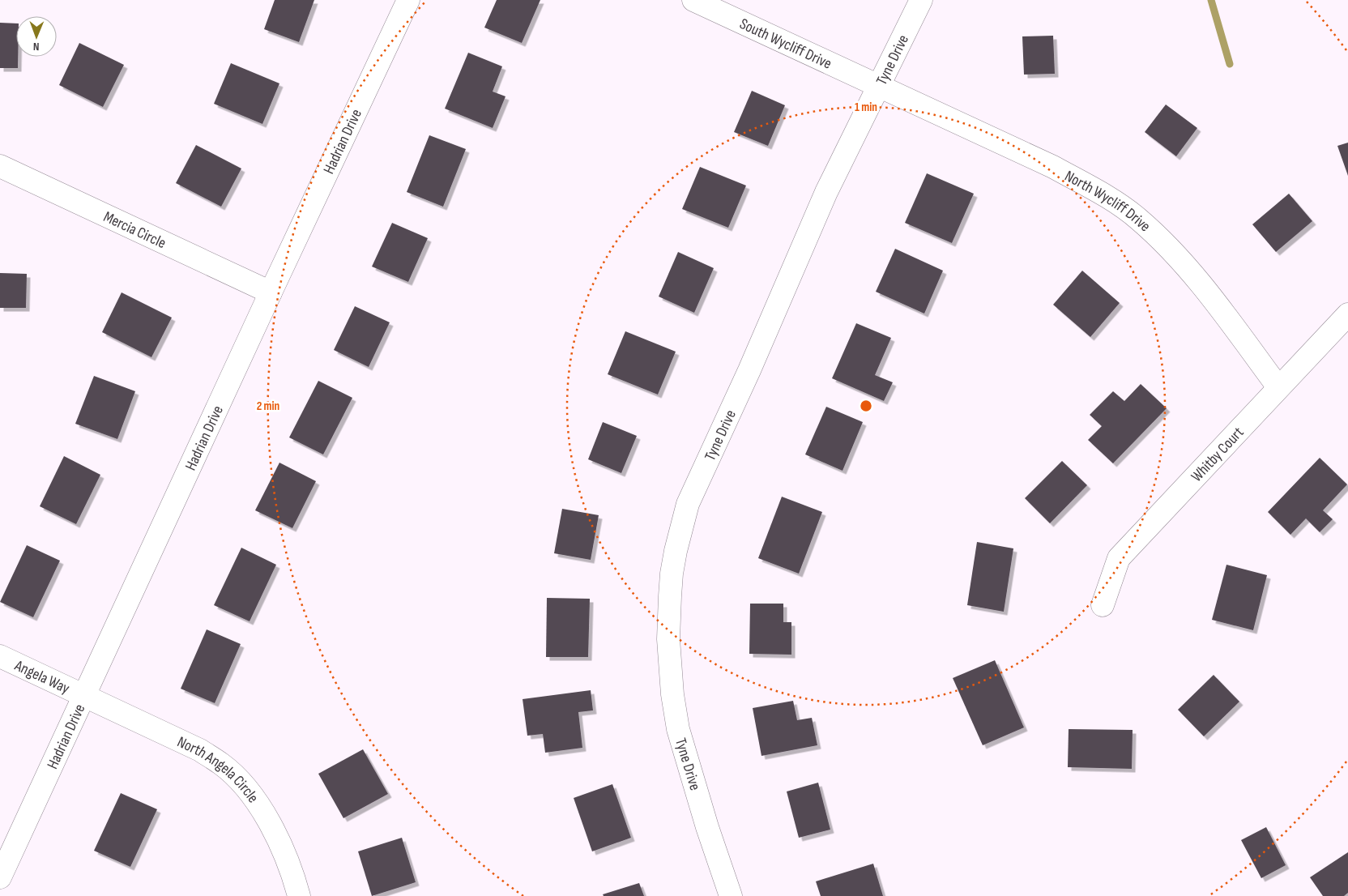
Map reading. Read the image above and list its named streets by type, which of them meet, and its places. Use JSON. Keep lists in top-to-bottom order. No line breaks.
{"streets":{"street":["South Wycliff Drive","Tyne Drive","Hadrian Drive","North Wycliff Drive","Mercia Circle","Whitby Court","Angela Way","North Angela Circle"]},"crossings":[["South Wycliff Drive","Tyne Drive"],["South Wycliff Drive","North Wycliff Drive"],["Tyne Drive","North Wycliff Drive"],["Hadrian Drive","Mercia Circle"],["Hadrian Drive","Angela Way"],["Hadrian Drive","North Angela Circle"],["North Wycliff Drive","Whitby Court"],["Angela Way","North Angela Circle"]],"north":"bottom","rings":["1 min","2 min"]}
